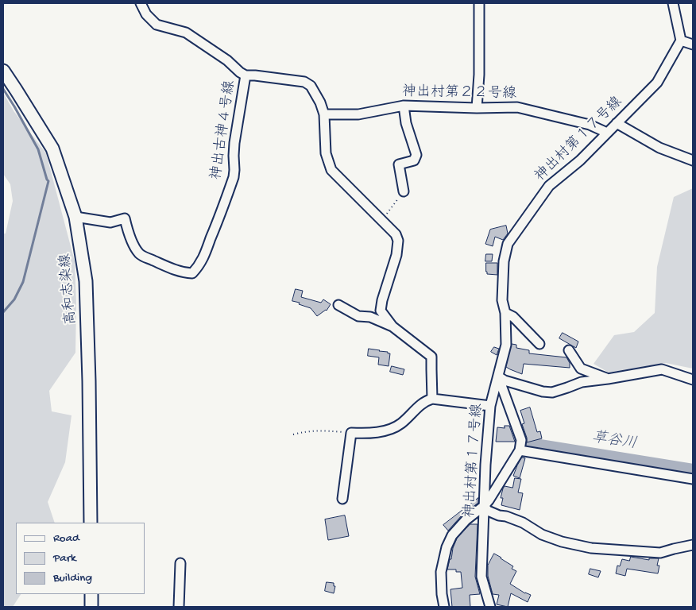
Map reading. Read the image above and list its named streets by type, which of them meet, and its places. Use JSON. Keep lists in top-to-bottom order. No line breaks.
{"streets":{"street":["神出村第２２号線","神出古神４号線","神出村第１７号線","高和志染線"]},"crossings":[["神出村第２２号線","神出村第１７号線"],["神出古神４号線","高和志染線"]],"water":["草谷川"],"legend":["Road","Park","Building"]}
